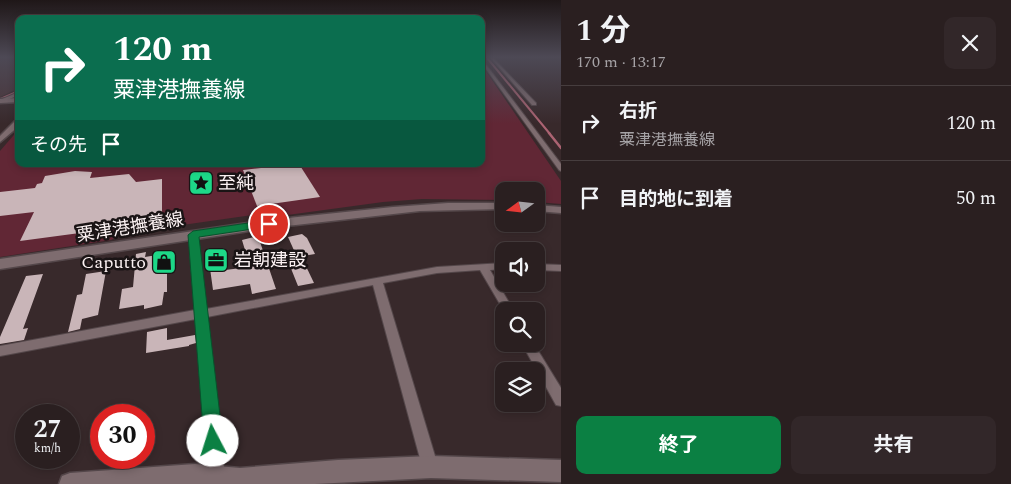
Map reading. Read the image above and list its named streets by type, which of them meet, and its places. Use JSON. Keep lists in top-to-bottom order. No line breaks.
{"streets":{"main road":["粟津港撫養線"]},"places":{"place":["至純"],"office":["岩朝建設"],"shop":["Caputto"]},"north":"left","page":{"heading":["1 分","170 m · 13:17"],"turn":["120 m","粟津港撫養線"],"list":[{"name":"右折","note":"粟津港撫養線","value":"120 m"},{"name":"目的地に到着","value":"50 m"}],"then":"その先","speed":"27 km/h","limit":"30","buttons":["終了","共有"]}}
